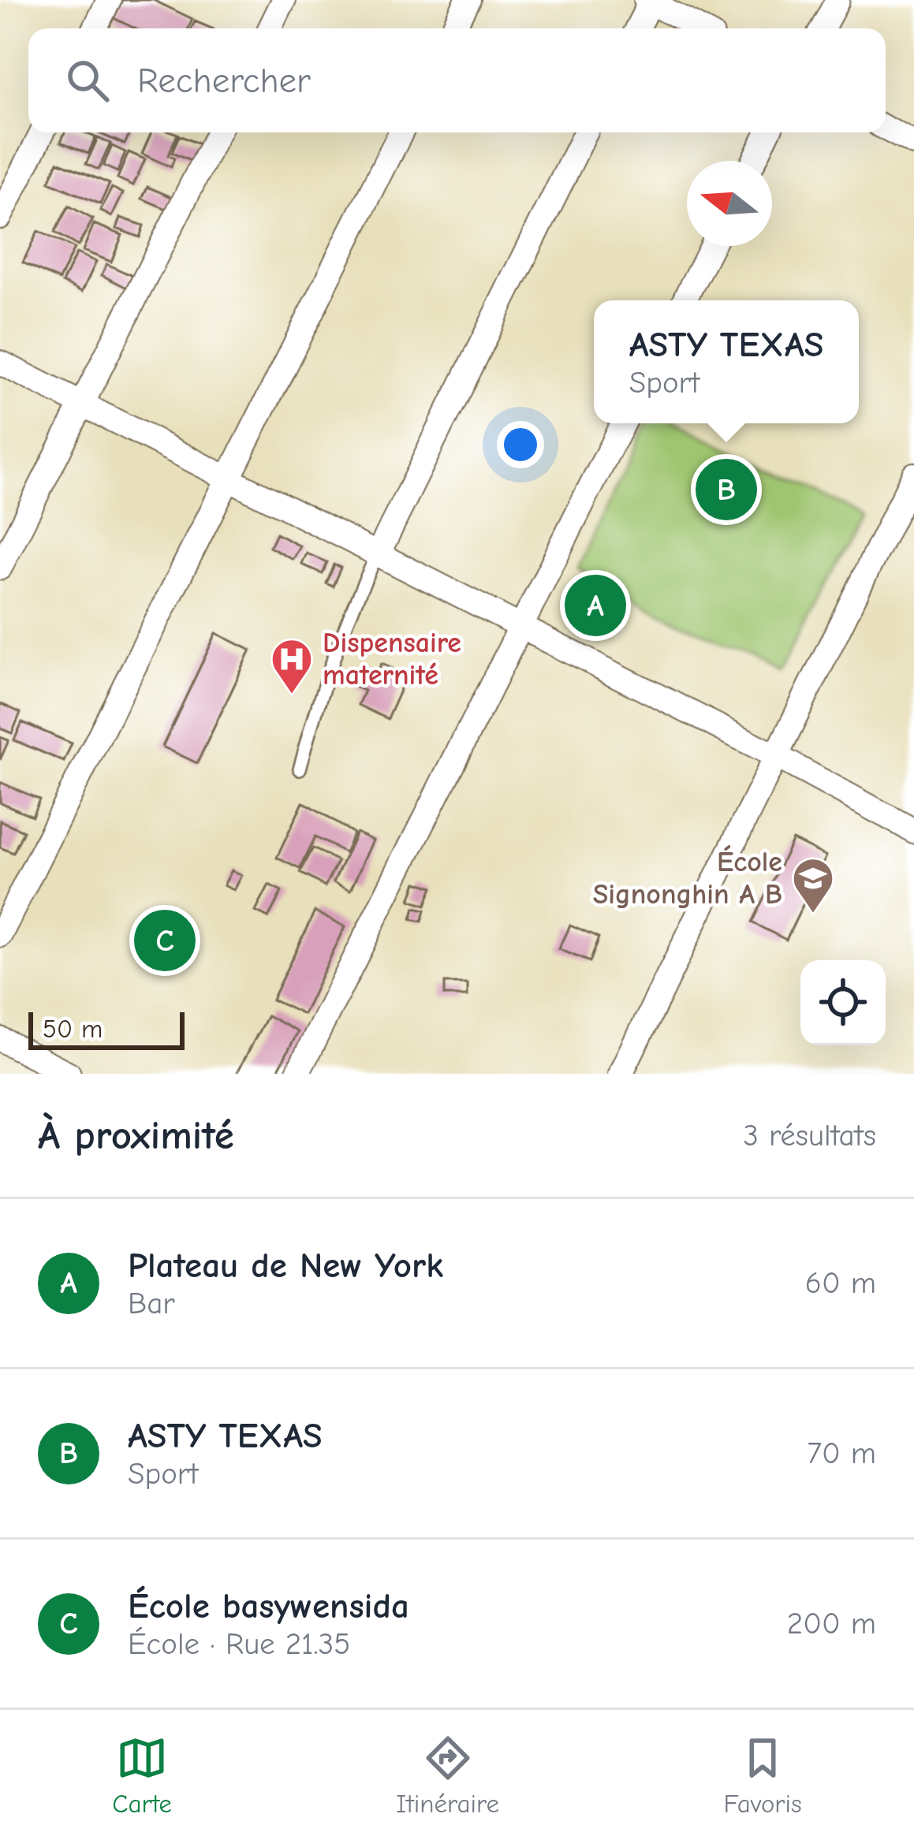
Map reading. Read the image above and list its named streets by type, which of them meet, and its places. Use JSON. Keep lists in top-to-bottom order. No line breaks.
{"places":{"hospital":["Dispensaire maternité"],"school or university":["École Signonghin A B"]},"scale_bar":"50 m","north":"left","page":{"search":"Rechercher","popup":["ASTY TEXAS","Sport"],"pins":["B","A","C"],"scale":"50 m","heading":["À proximité","3 résultats"],"list":[{"mark":"A","name":"Plateau de New York","note":"Bar","value":"60 m"},{"mark":"B","name":"ASTY TEXAS","note":"Sport","value":"70 m"},{"mark":"C","name":"École basywensida","note":"École · Rue 21.35","value":"200 m"}],"nav":["Carte","Itinéraire","Favoris"]}}
